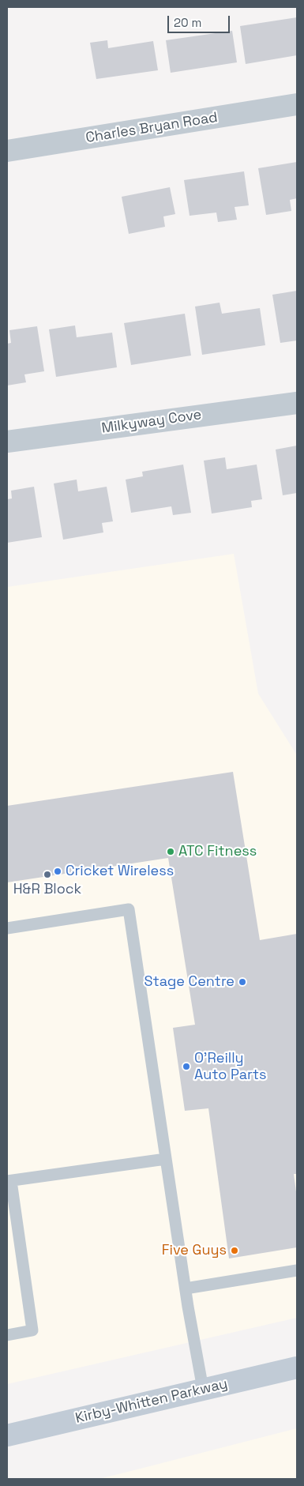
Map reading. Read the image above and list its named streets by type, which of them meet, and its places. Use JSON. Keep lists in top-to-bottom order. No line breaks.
{"streets":{"main road":["Kirby-Whitten Parkway"],"street":["Charles Bryan Road","Milkyway Cove"]},"places":["ATC Fitness","Cricket Wireless","H&R Block","Stage Centre","O'Reilly Auto Parts","Five Guys"],"scale_bar":"20 m"}
